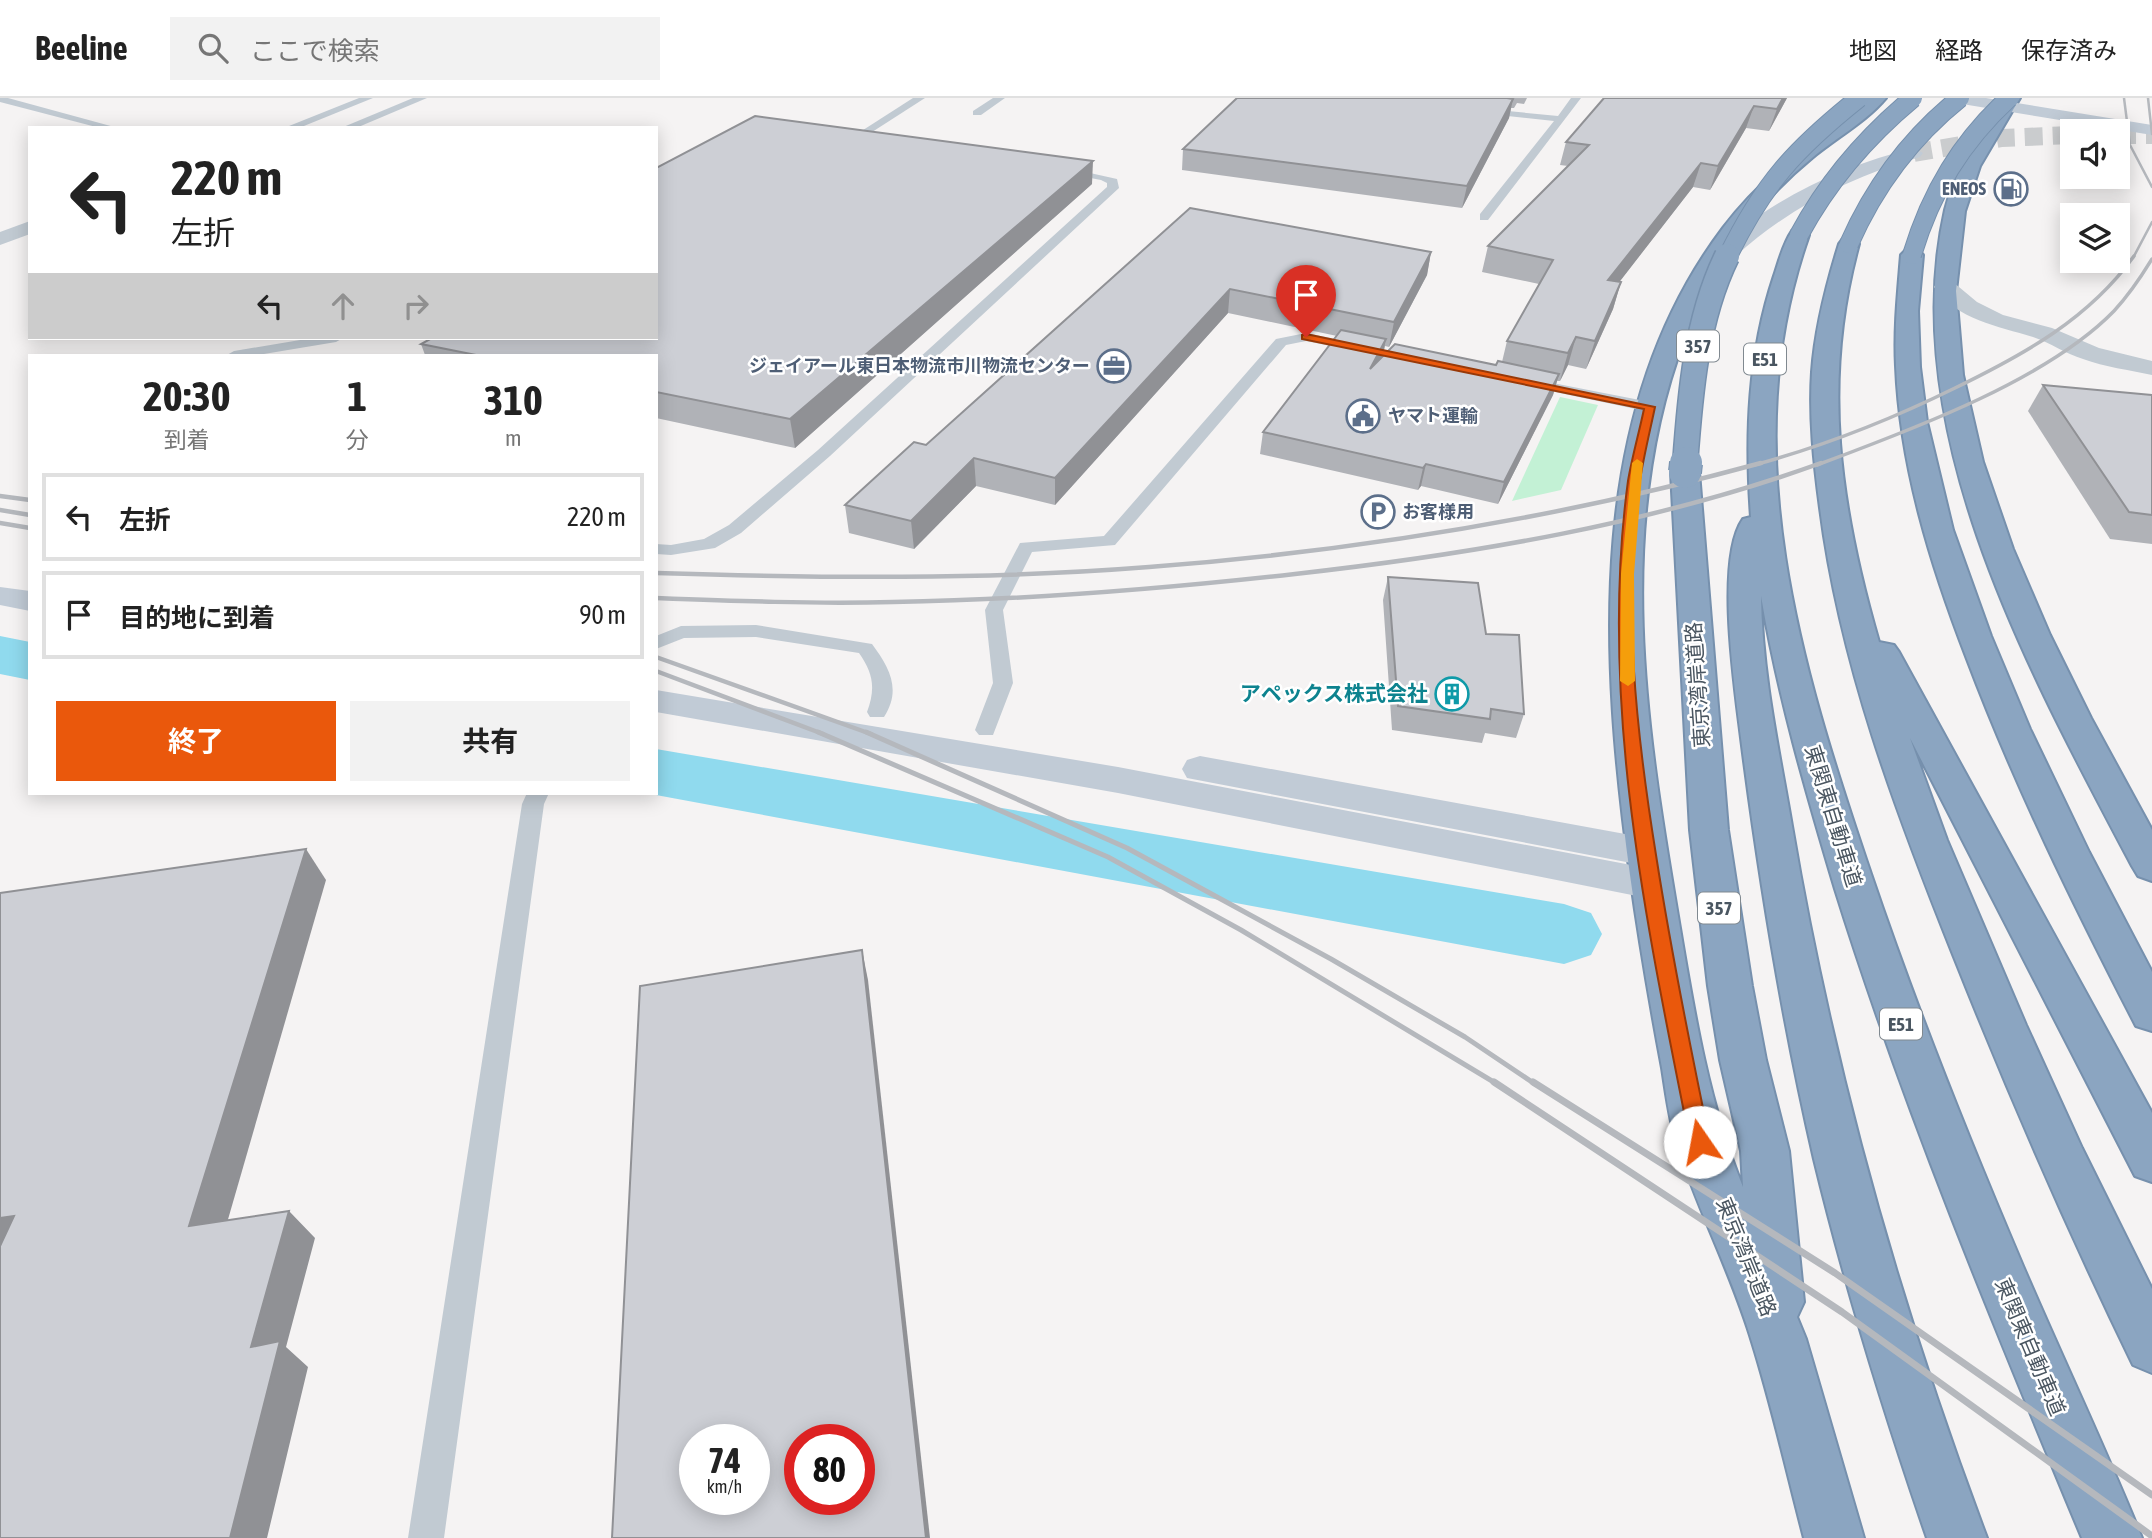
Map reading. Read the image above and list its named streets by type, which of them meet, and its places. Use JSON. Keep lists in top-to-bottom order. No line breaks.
{"streets":{"highway":["357","E51","東京湾岸道路","東関東自動車道"]},"places":{"fuel station":["ENEOS"],"office":["ジェイアール東日本物流市川物流センター"],"public building":["ヤマト運輸"],"parking":["お客様用"],"building":["アペックス株式会社"]},"page":{"header":"Beeline","search":"ここで検索","nav":["地図","経路","保存済み"],"turn":["220 m","左折"],"eta":["20:30","到着","1","分","310","m"],"list":[{"name":"左折","value":"220 m"},{"name":"目的地に到着","value":"90 m"}],"buttons":["終了","共有"],"speed":"74 km/h","limit":"80"}}
